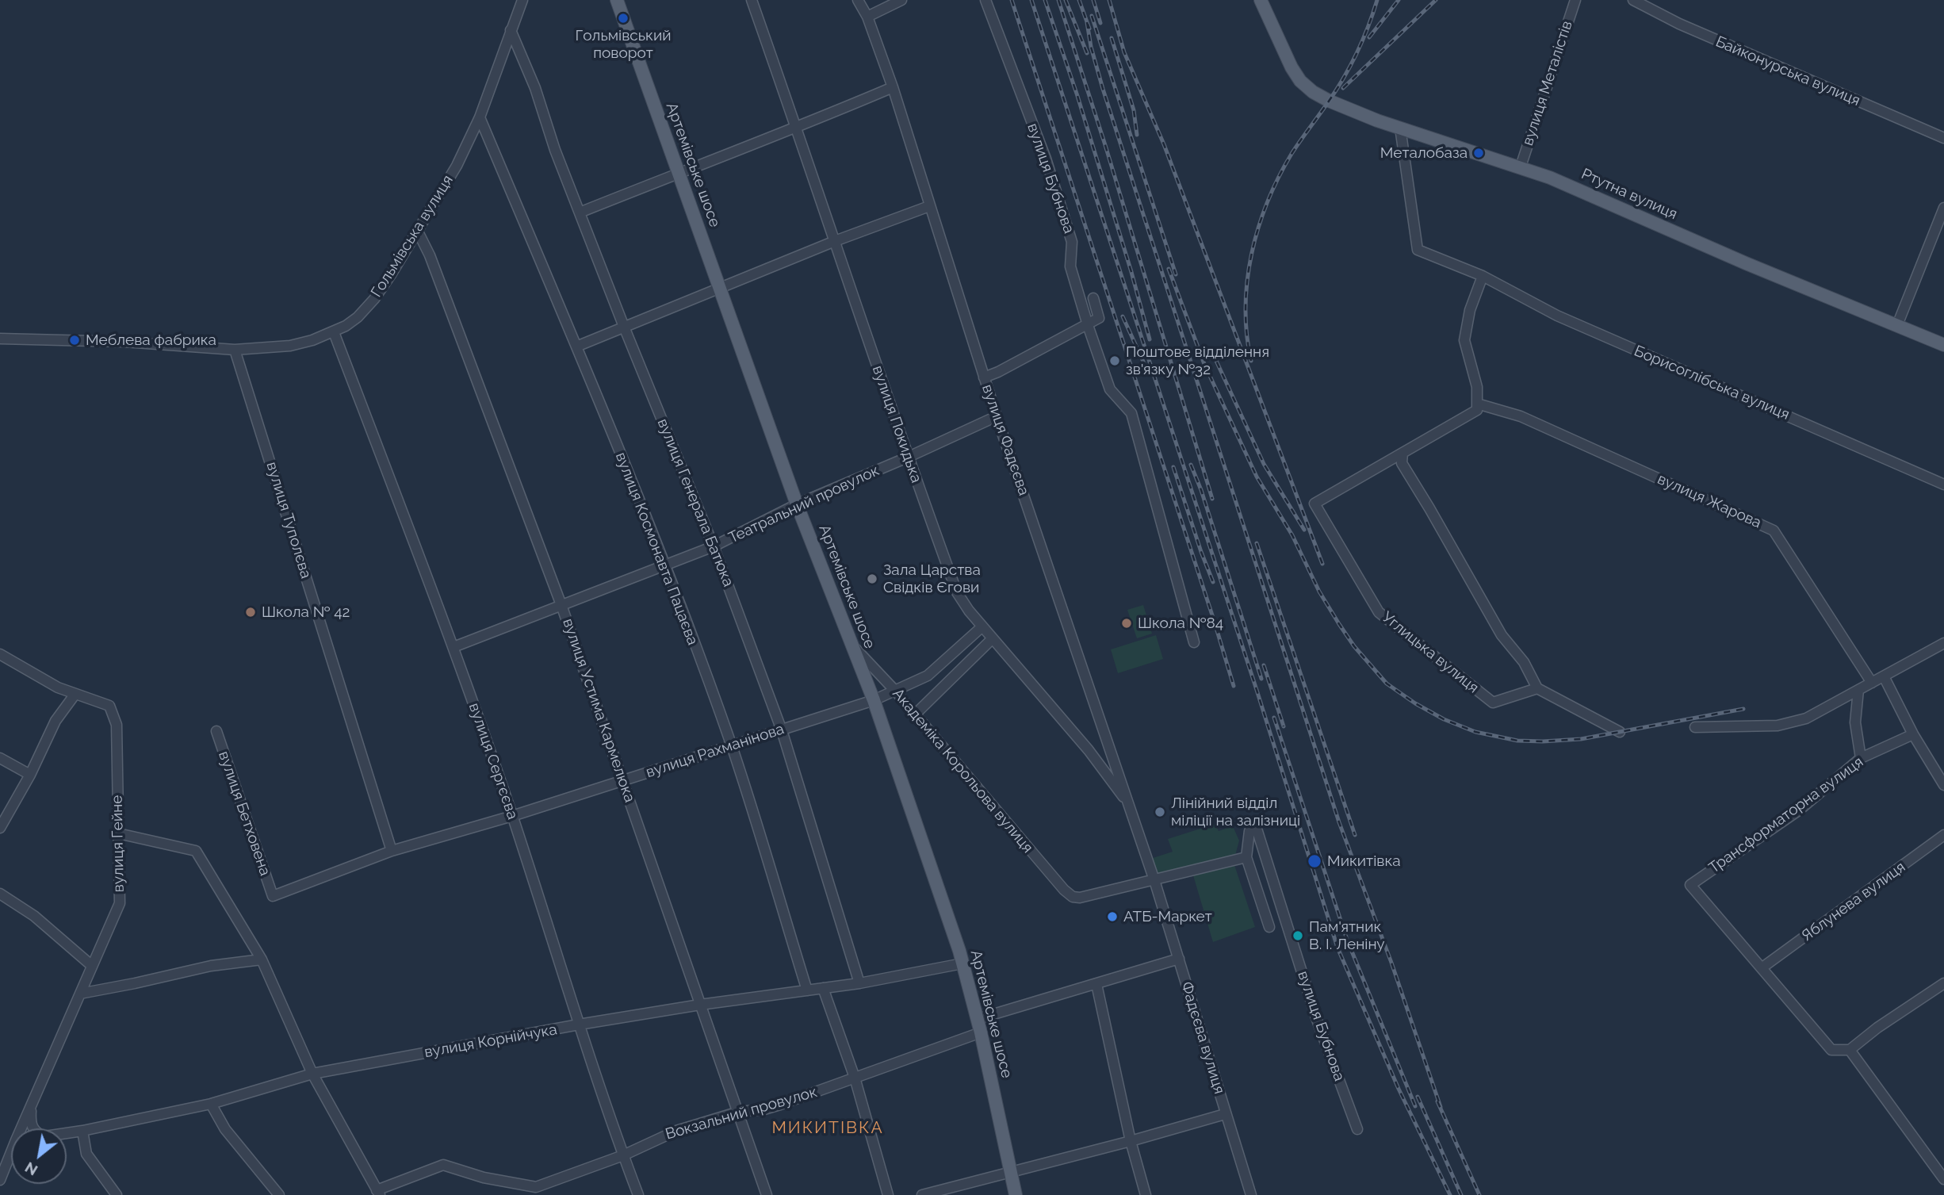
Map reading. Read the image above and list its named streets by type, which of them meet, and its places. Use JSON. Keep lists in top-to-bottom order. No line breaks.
{"streets":{"main road":["Артемівське шосе","Ртутна вулиця"],"street":["Байконурська вулиця","вулиця Металістів","вулиця Бубнова","Гольмівська вулиця","Борисоглібська вулиця","вулиця Покидька","вулиця Фадєєва","вулиця Жарова","вулиця Генерала Батюка","Театральний провулок","вулиця Туполєва","вулиця Космонавта Пацаєва","Углицька вулиця","вулиця Устима Кармелюка","вулиця Рахманінова","вулиця Сергєєва","Академіка Корольова вулиця","вулиця Бетховена","Трансформаторна вулиця","вулиця Гейне","Яблунева вулиця","Фадєєва вулиця","вулиця Корнійчука","Вокзальний провулок"]},"crossings":[["вулиця Металістів","Ртутна вулиця"],["Артемівське шосе","Театральний провулок"],["Артемівське шосе","вулиця Рахманінова"],["Артемівське шосе","Академіка Корольова вулиця"],["Артемівське шосе","вулиця Корнійчука"],["Артемівське шосе","Вокзальний провулок"],["Ртутна вулиця","Борисоглібська вулиця"],["Гольмівська вулиця","вулиця Генерала Батюка"],["Гольмівська вулиця","вулиця Туполєва"],["Гольмівська вулиця","вулиця Космонавта Пацаєва"],["Гольмівська вулиця","вулиця Устима Кармелюка"],["Гольмівська вулиця","вулиця Сергєєва"],["вулиця Покидька","вулиця Фадєєва"],["вулиця Покидька","Театральний провулок"],["вулиця Покидька","вулиця Рахманінова"],["вулиця Фадєєва","Театральний провулок"],["вулиця Фадєєва","Академіка Корольова вулиця"],["вулиця Фадєєва","Фадєєва вулиця"],["вулиця Жарова","Углицька вулиця"],["вулиця Генерала Батюка","Театральний провулок"],["вулиця Генерала Батюка","вулиця Рахманінова"],["вулиця Генерала Батюка","вулиця Корнійчука"],["Театральний провулок","вулиця Космонавта Пацаєва"],["Театральний провулок","вулиця Устима Кармелюка"],["Театральний провулок","вулиця Сергєєва"],["вулиця Туполєва","вулиця Рахманінова"],["вулиця Космонавта Пацаєва","вулиця Рахманінова"],["вулиця Космонавта Пацаєва","вулиця Корнійчука"],["вулиця Устима Кармелюка","вулиця Рахманінова"],["вулиця Устима Кармелюка","вулиця Корнійчука"],["вулиця Устима Кармелюка","Вокзальний провулок"],["вулиця Рахманінова","вулиця Сергєєва"],["вулиця Рахманінова","Академіка Корольова вулиця"],["вулиця Рахманінова","вулиця Бетховена"],["вулиця Сергєєва","вулиця Корнійчука"],["вулиця Сергєєва","Вокзальний провулок"],["Академіка Корольова вулиця","Фадєєва вулиця"],["Трансформаторна вулиця","Яблунева вулиця"]],"districts":["МИКИТІВКА"],"places":["Гольмівський поворот","Металобаза","Меблева фабрика","Поштове відділення зв'язку №32","Зала Царства Свідків Єгови","Школа № 42","Школа №84","Лінійний відділ міліції на залізниці","Микитівка","АТБ-Маркет","Пам'ятник В. І. Леніну"],"north":"bottom left"}
